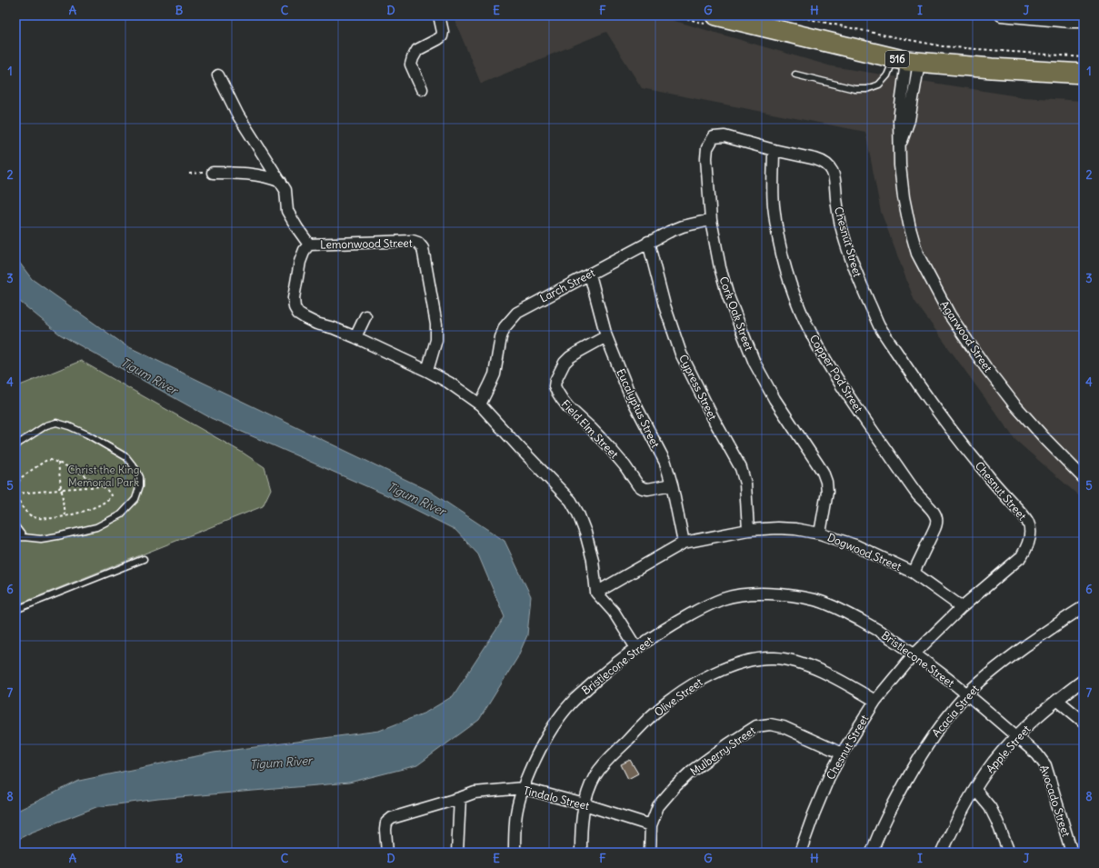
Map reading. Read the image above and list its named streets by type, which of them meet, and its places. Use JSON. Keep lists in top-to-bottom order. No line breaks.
{"streets":{"highway":["516"],"street":["Chesnut Street","Lemonwood Street","Larch Street","Cork Oak Street","Agarwood Street","Copper Pod Street","Cypress Street","Eucalyptus Street","Field Elm Street","Dogwood Street","Bristlecone Street","Olive Street","Acacia Street","Apple Street","Mulberry Street","Tindalo Street","Avocado Street"]},"crossings":[["516","Agarwood Street"],["Chesnut Street","Cork Oak Street"],["Chesnut Street","Copper Pod Street"],["Chesnut Street","Dogwood Street"],["Chesnut Street","Bristlecone Street"],["Chesnut Street","Olive Street"],["Chesnut Street","Mulberry Street"],["Lemonwood Street","Larch Street"],["Lemonwood Street","Dogwood Street"],["Larch Street","Cork Oak Street"],["Larch Street","Cypress Street"],["Larch Street","Eucalyptus Street"],["Cork Oak Street","Copper Pod Street"],["Cork Oak Street","Dogwood Street"],["Copper Pod Street","Dogwood Street"],["Cypress Street","Dogwood Street"],["Eucalyptus Street","Field Elm Street"],["Eucalyptus Street","Dogwood Street"],["Bristlecone Street","Acacia Street"],["Bristlecone Street","Tindalo Street"],["Bristlecone Street","Avocado Street"],["Olive Street","Tindalo Street"],["Acacia Street","Avocado Street"],["Apple Street","Avocado Street"],["Mulberry Street","Tindalo Street"]],"water":["Tigum River"],"parks":["Christ the King Memorial Park"],"grid":{"columns":["A","B","C","D","E","F","G","H","I","J"],"rows":["1","2","3","4","5","6","7","8"]}}
